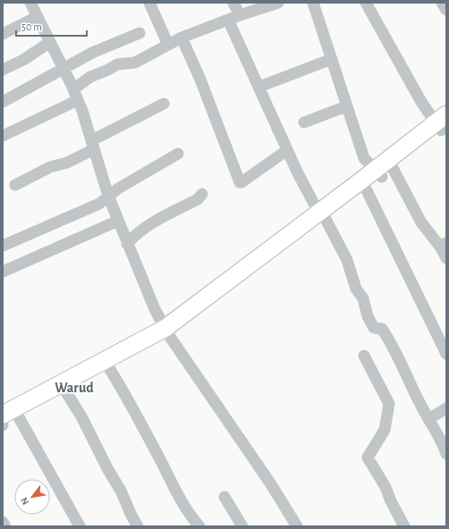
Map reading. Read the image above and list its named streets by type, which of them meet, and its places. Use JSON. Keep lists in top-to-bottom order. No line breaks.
{"districts":["Warud"],"scale_bar":"50 m","north":"bottom left"}
